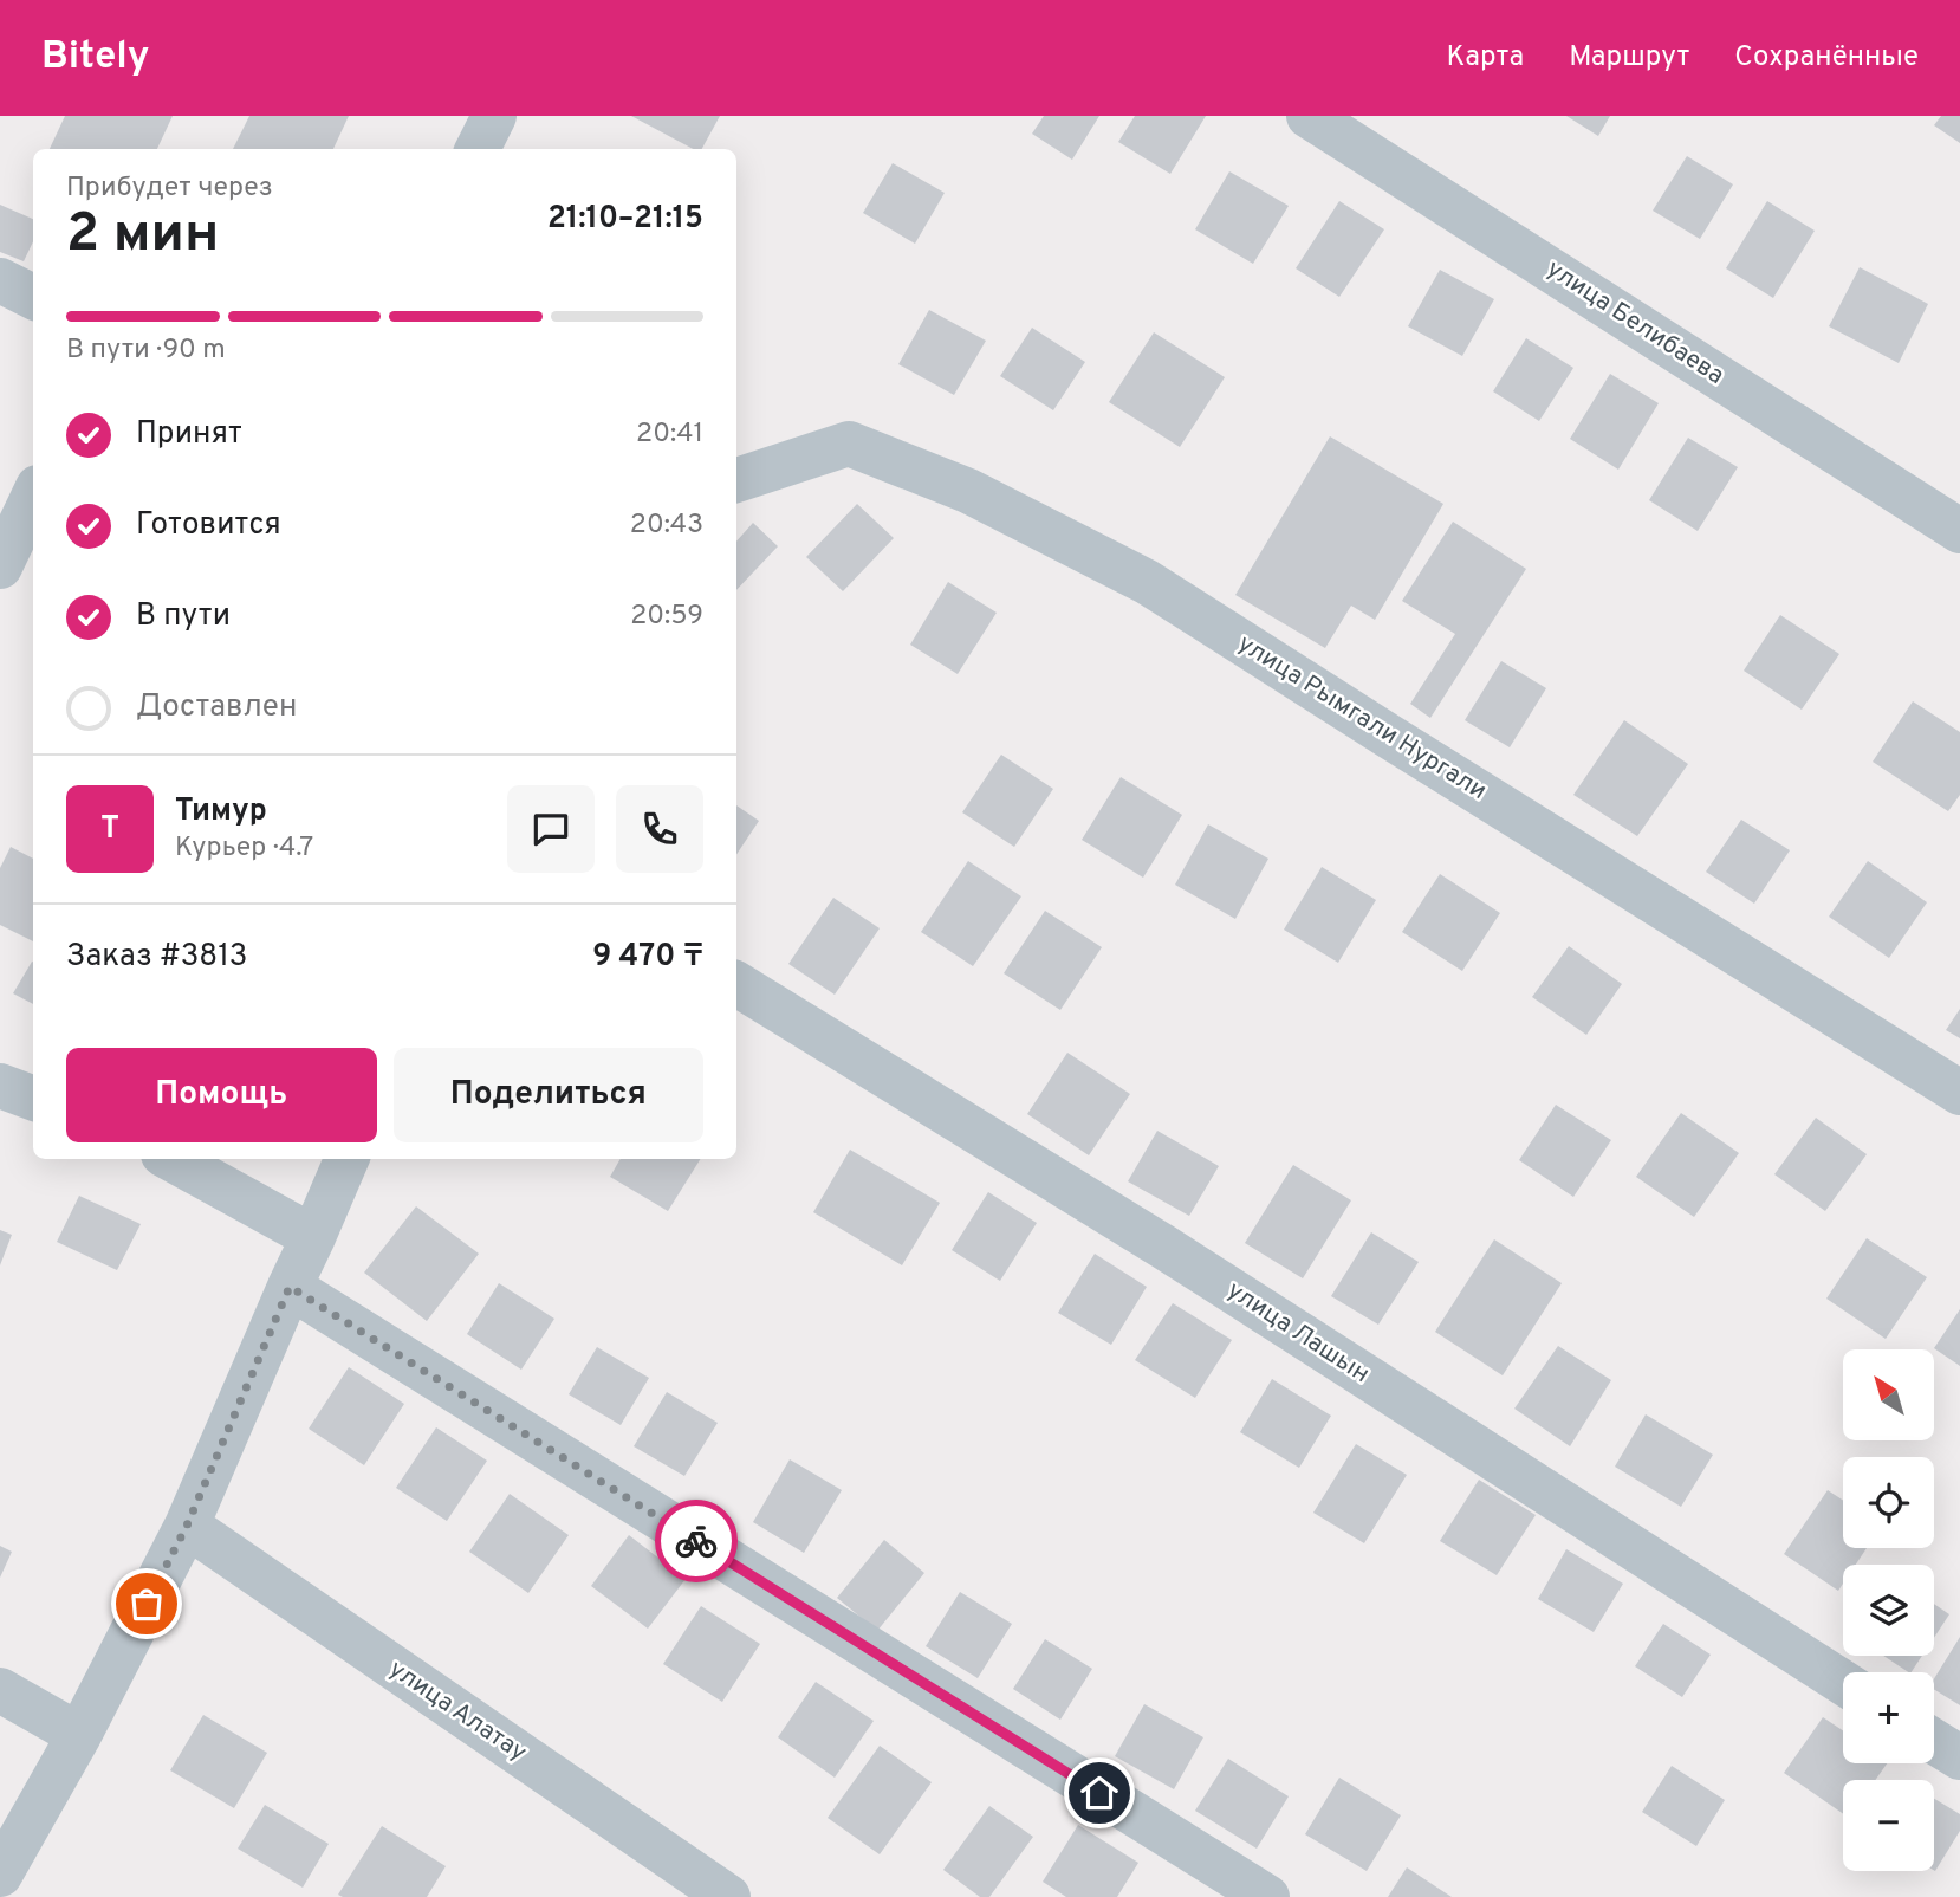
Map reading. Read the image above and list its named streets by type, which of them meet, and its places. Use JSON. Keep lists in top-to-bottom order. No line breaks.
{"streets":{"street":["улица Белибаева","улица Рымгали Нургали","улица Лашын","улица Алатау"]},"north":"top left","page":{"header":"Bitely","nav":["Карта","Маршрут","Сохранённые"],"heading":["2 мин","Прибудет через","21:10–21:15"],"panel":["Тимур","Курьер · 4.7","Заказ #3813","9 470 ₸"],"bar":"В пути · 90 m","list":[["Принят","20:41"],["Готовится","20:43"],["В пути","20:59"],"Доставлен"],"round":"Т","buttons":["Помощь","Поделиться"],"map_buttons":["+","−"]}}
